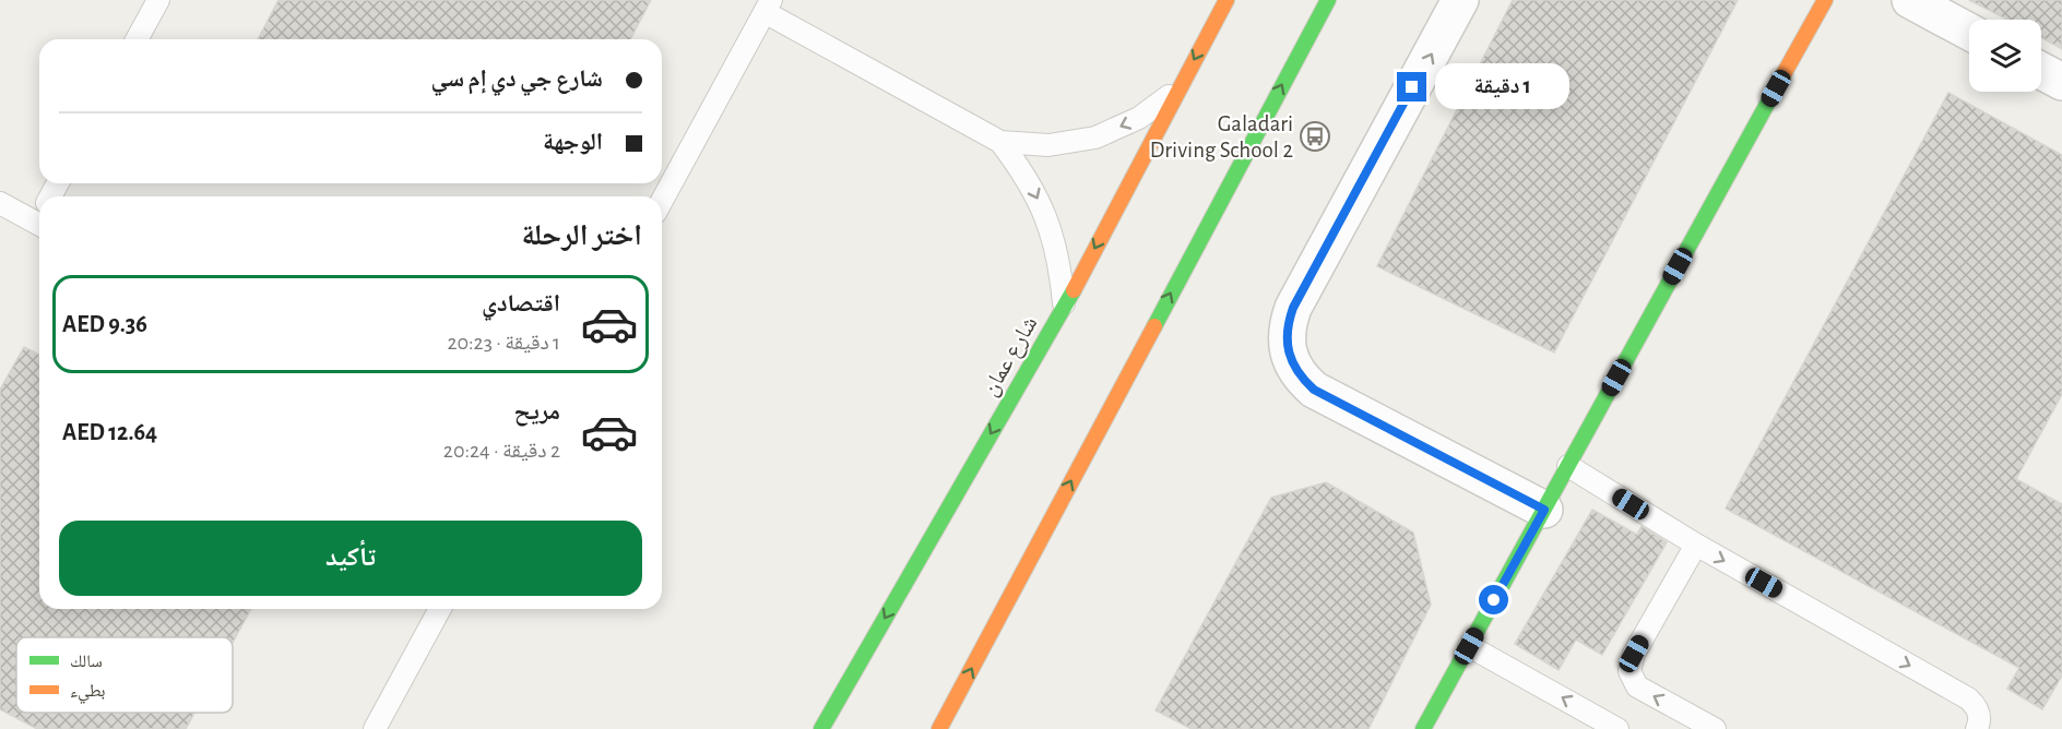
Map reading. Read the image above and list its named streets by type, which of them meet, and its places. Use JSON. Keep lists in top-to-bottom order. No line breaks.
{"streets":{"main road":["شارع عمان"]},"places":{"bus stop":["Galadari Driving School 2"]},"legend":["سالك","بطيء"],"page":{"banner":["شارع جي دي إم سي","الوجهة"],"bubble":"1 دقيقة","heading":"اختر الرحلة","list":[{"name":"اقتصادي","note":"1 دقيقة · 20:23","value":"AED 9.36"},{"name":"مريح","note":"2 دقيقة · 20:24","value":"AED 12.64"}],"buttons":"تأكيد"}}
